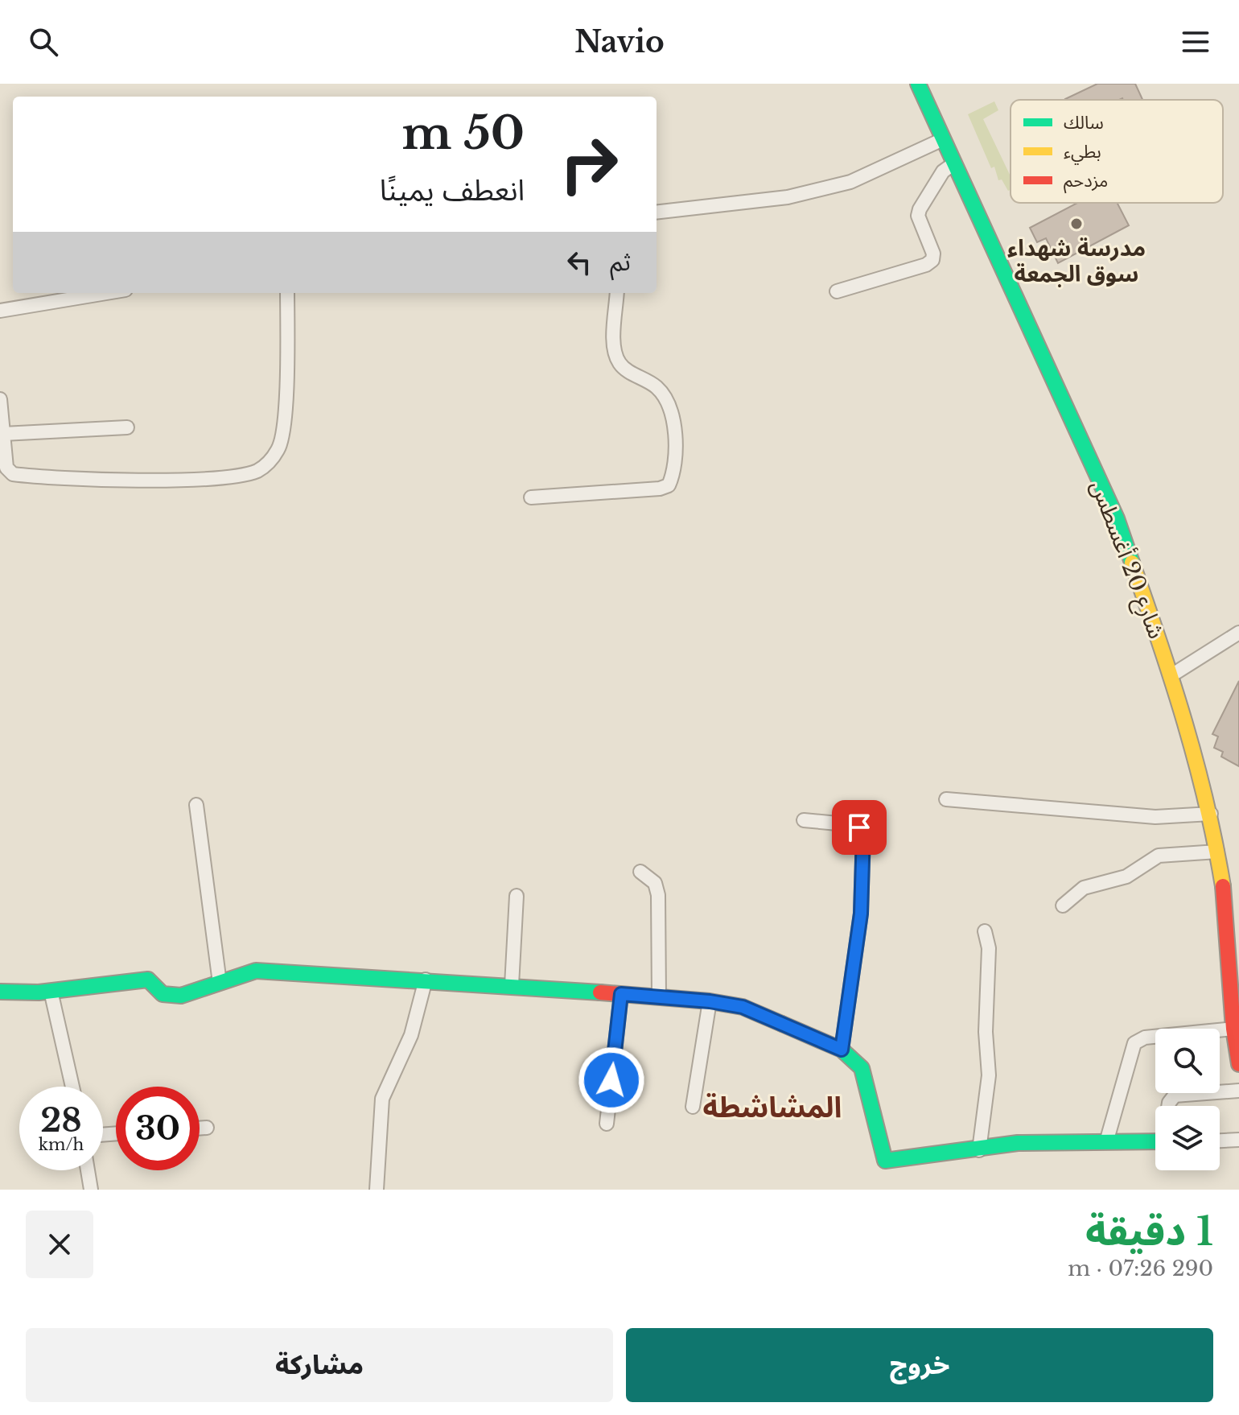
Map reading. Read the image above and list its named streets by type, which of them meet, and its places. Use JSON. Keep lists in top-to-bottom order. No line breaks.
{"streets":{"street":["شارع 20 أغسطس"]},"districts":["المشاشطة"],"places":["مدرسة شهداء سوق الجمعة"],"legend":["سالك","بطيء","مزدحم"],"page":{"header":"Navio","turn":["50 m","انعطف يمينًا"],"then":"ثم","speed":"28 km/h","limit":"30","heading":["1 دقيقة","290 m · 07:26"],"buttons":["خروج","مشاركة"]}}
